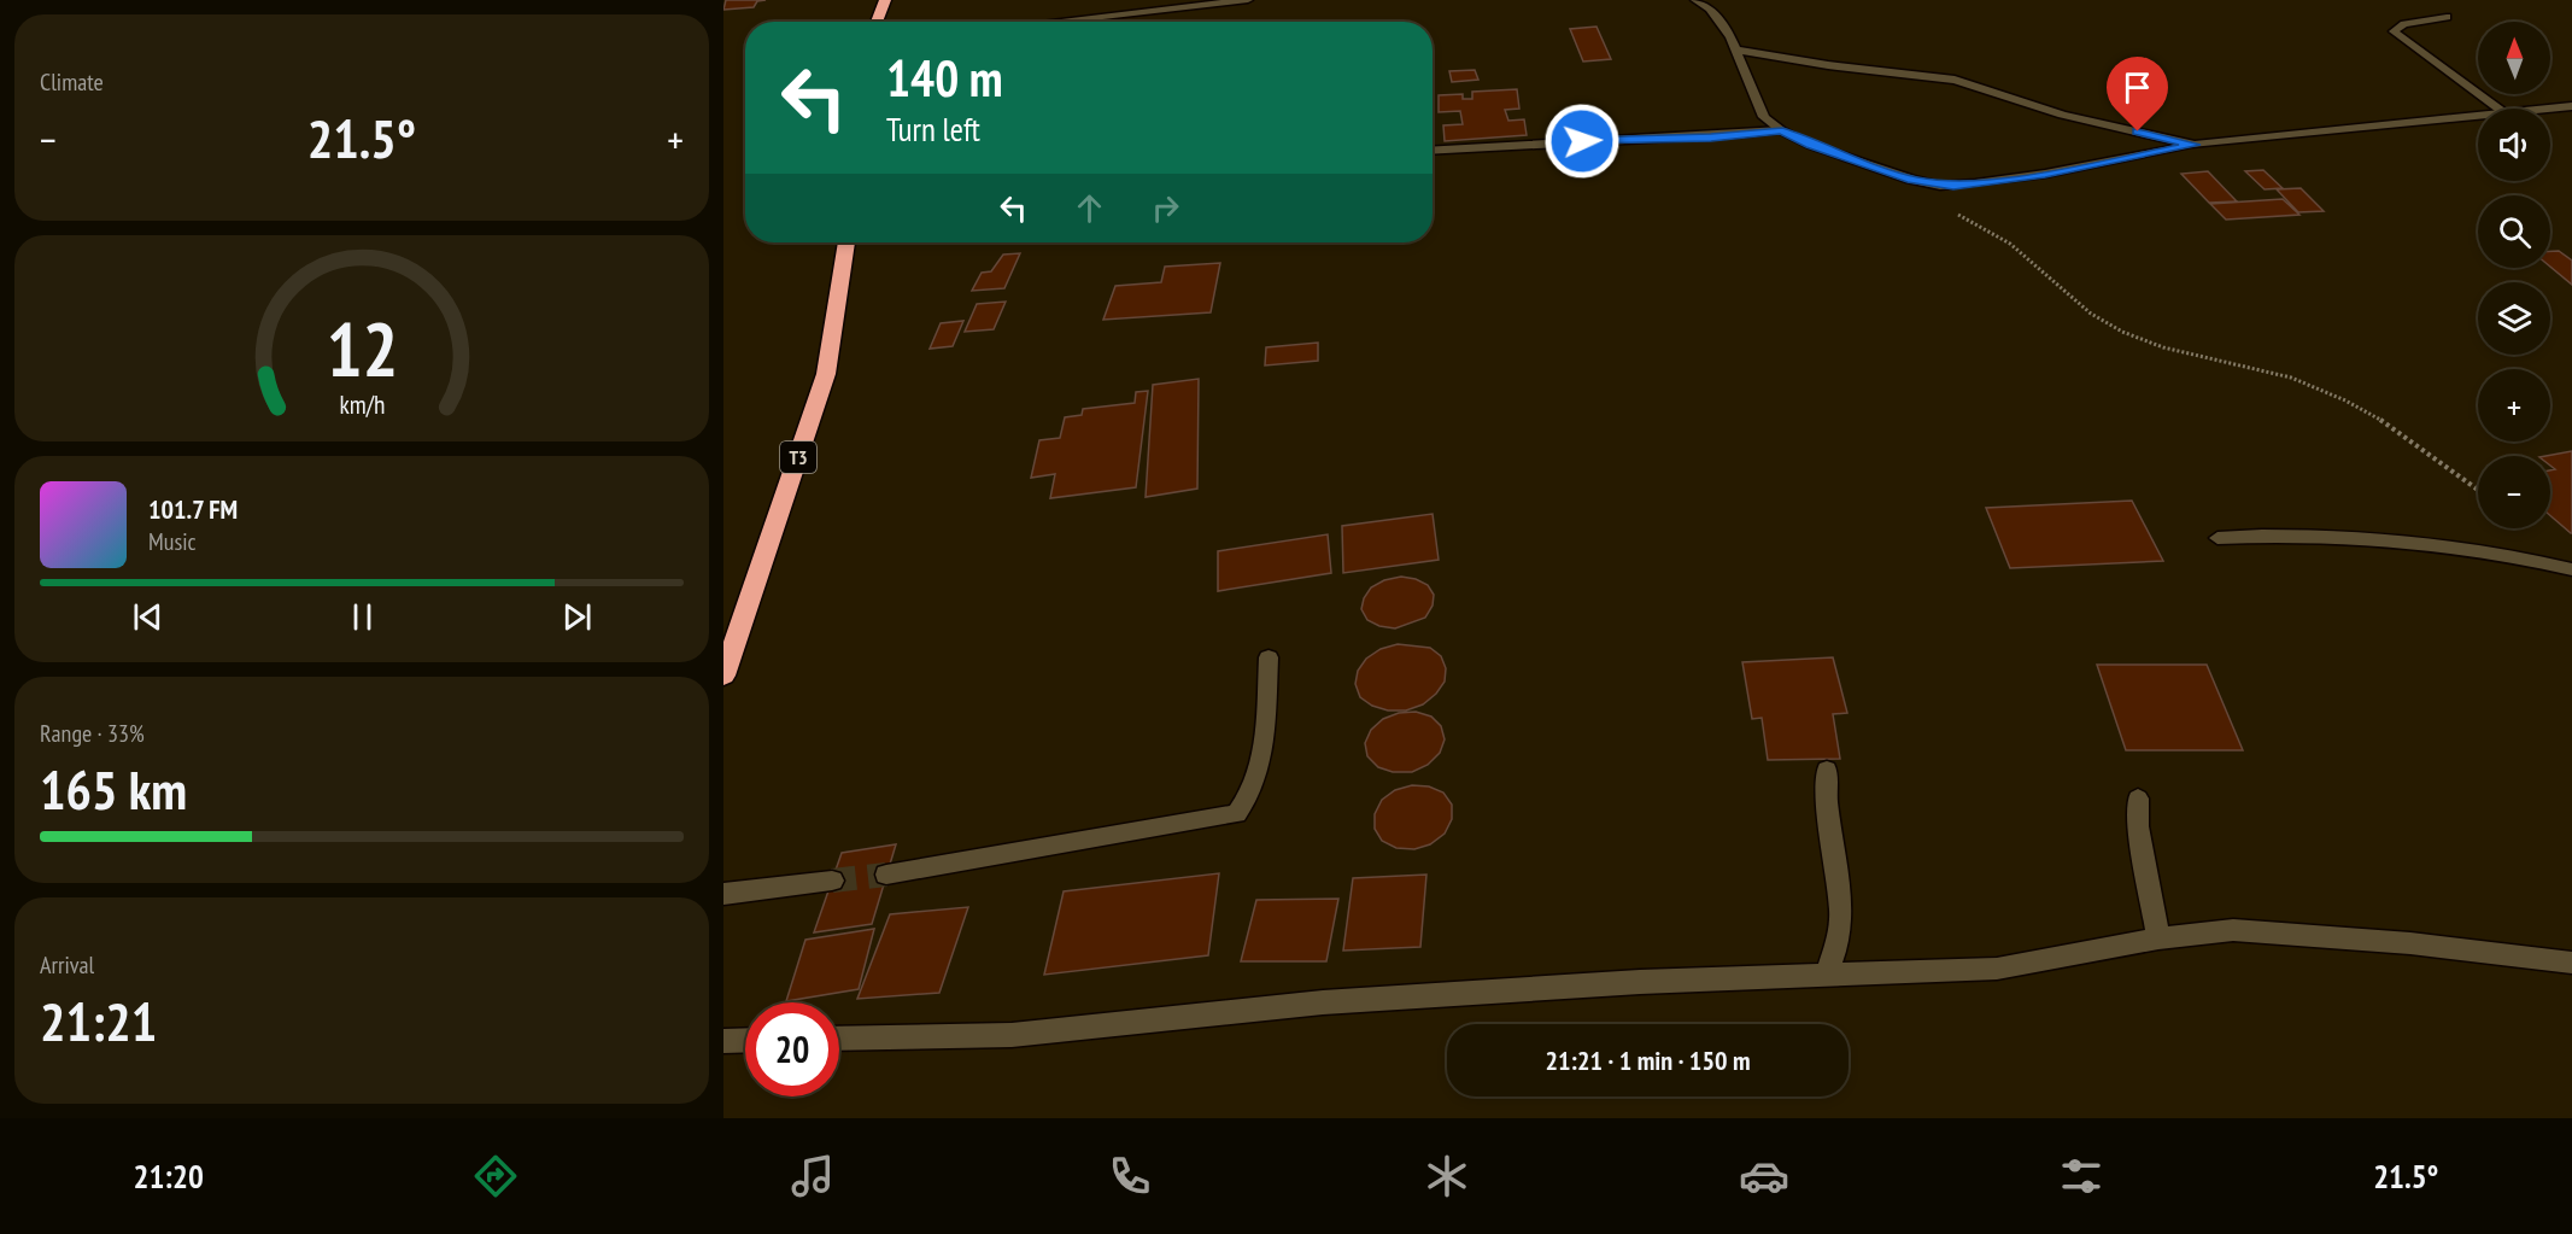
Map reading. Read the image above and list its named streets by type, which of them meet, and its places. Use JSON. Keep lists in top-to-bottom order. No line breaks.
{"streets":{"highway":["T3"]},"north":"top","page":{"tile":["Climate",["Range · 33%","165 km"],["Arrival","21:21"]],"map_buttons":["+","−"],"turn":["140 m","Turn left"],"heat":["−","21.5°","+"],"song":["101.7 FM","Music"],"limit":"20","trip":"21:21 · 1 min · 150 m","tabs":["21:20","21.5°"],"gauge":["12","km/h"]}}
